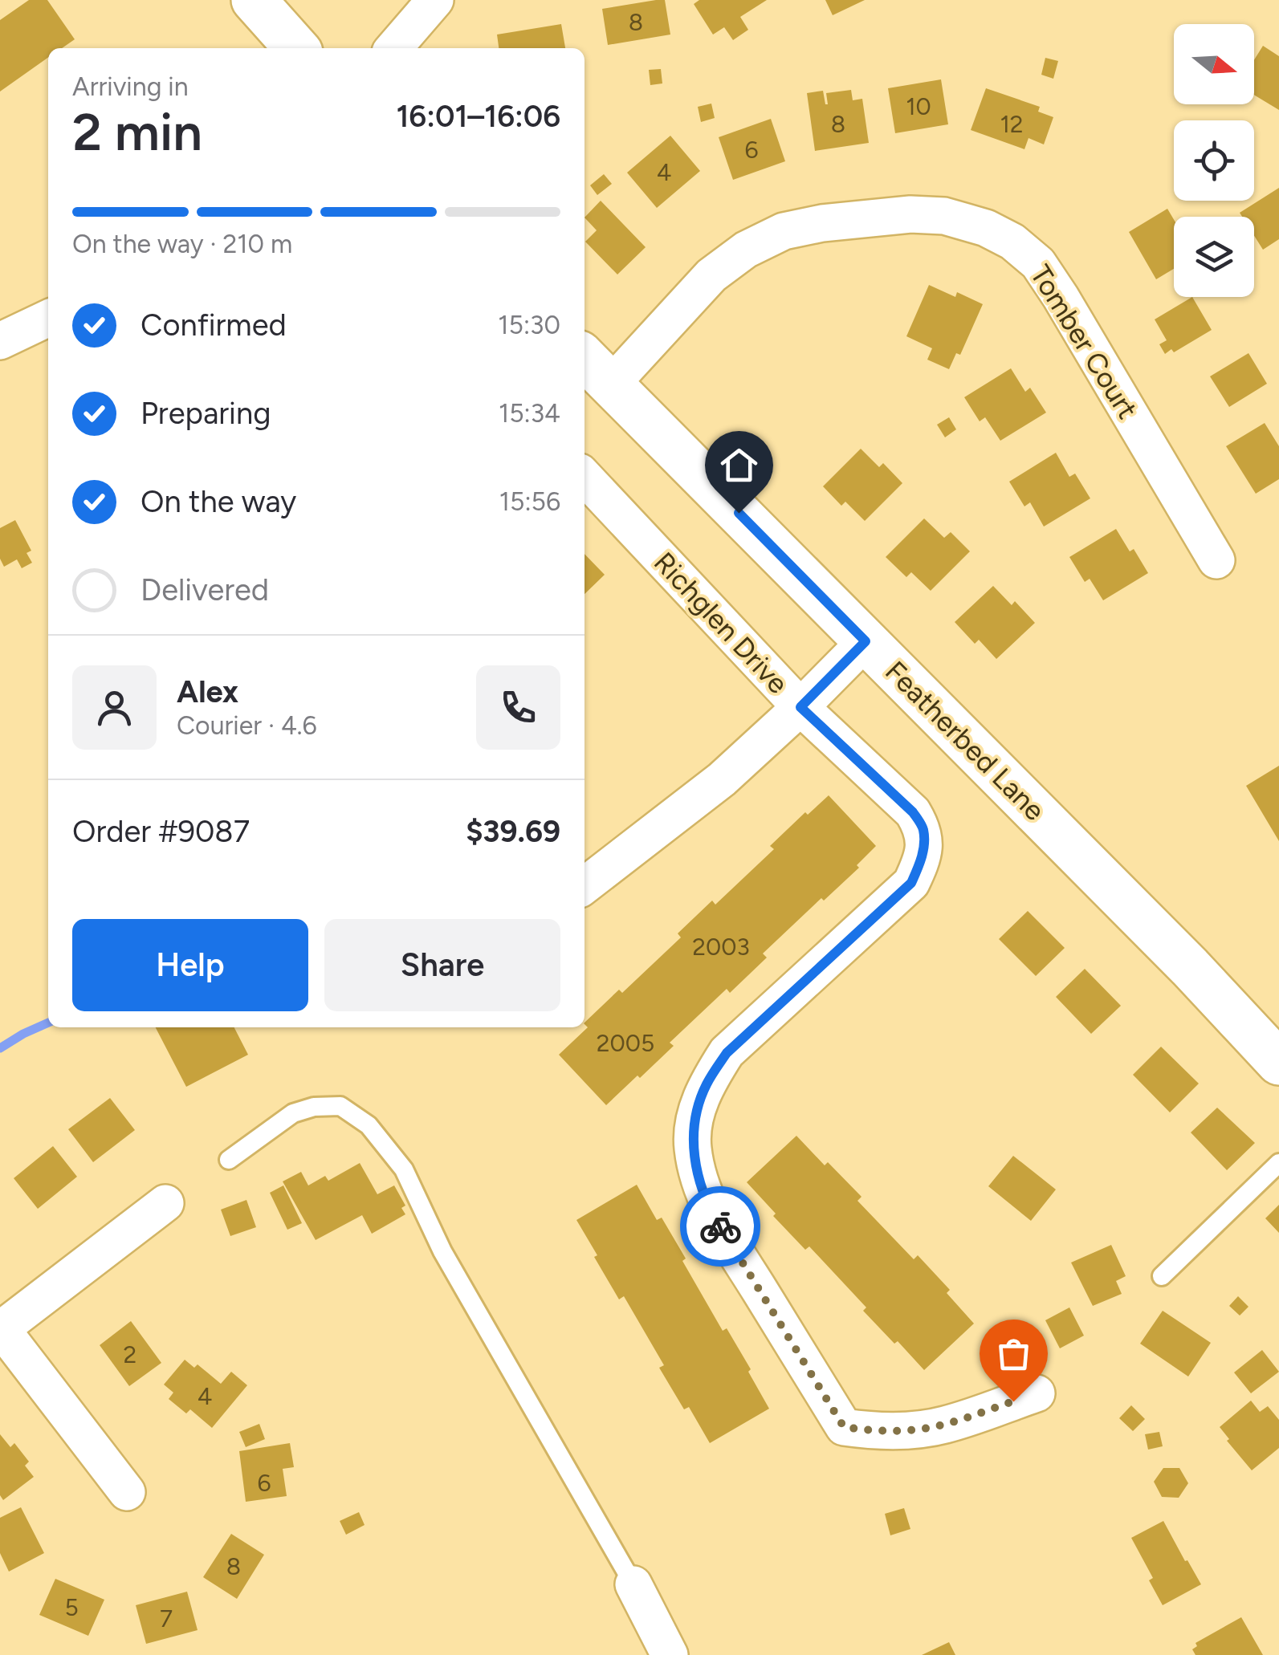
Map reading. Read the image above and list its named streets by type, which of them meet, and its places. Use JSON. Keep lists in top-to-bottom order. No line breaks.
{"streets":{"street":["Tomber Court","Richglen Drive","Featherbed Lane"]},"crossings":[["Tomber Court","Featherbed Lane"]],"house_numbers":["8","10","8","12","6","4","2003","2005","2","4","6","8","5","7"],"north":"right","page":{"heading":["2 min","Arriving in","16:01–16:06"],"panel":["Alex","Courier · 4.6","Order #9087","$39.69"],"bar":"On the way · 210 m","list":[["Confirmed","15:30"],["Preparing","15:34"],["On the way","15:56"],"Delivered"],"buttons":["Help","Share"]}}
